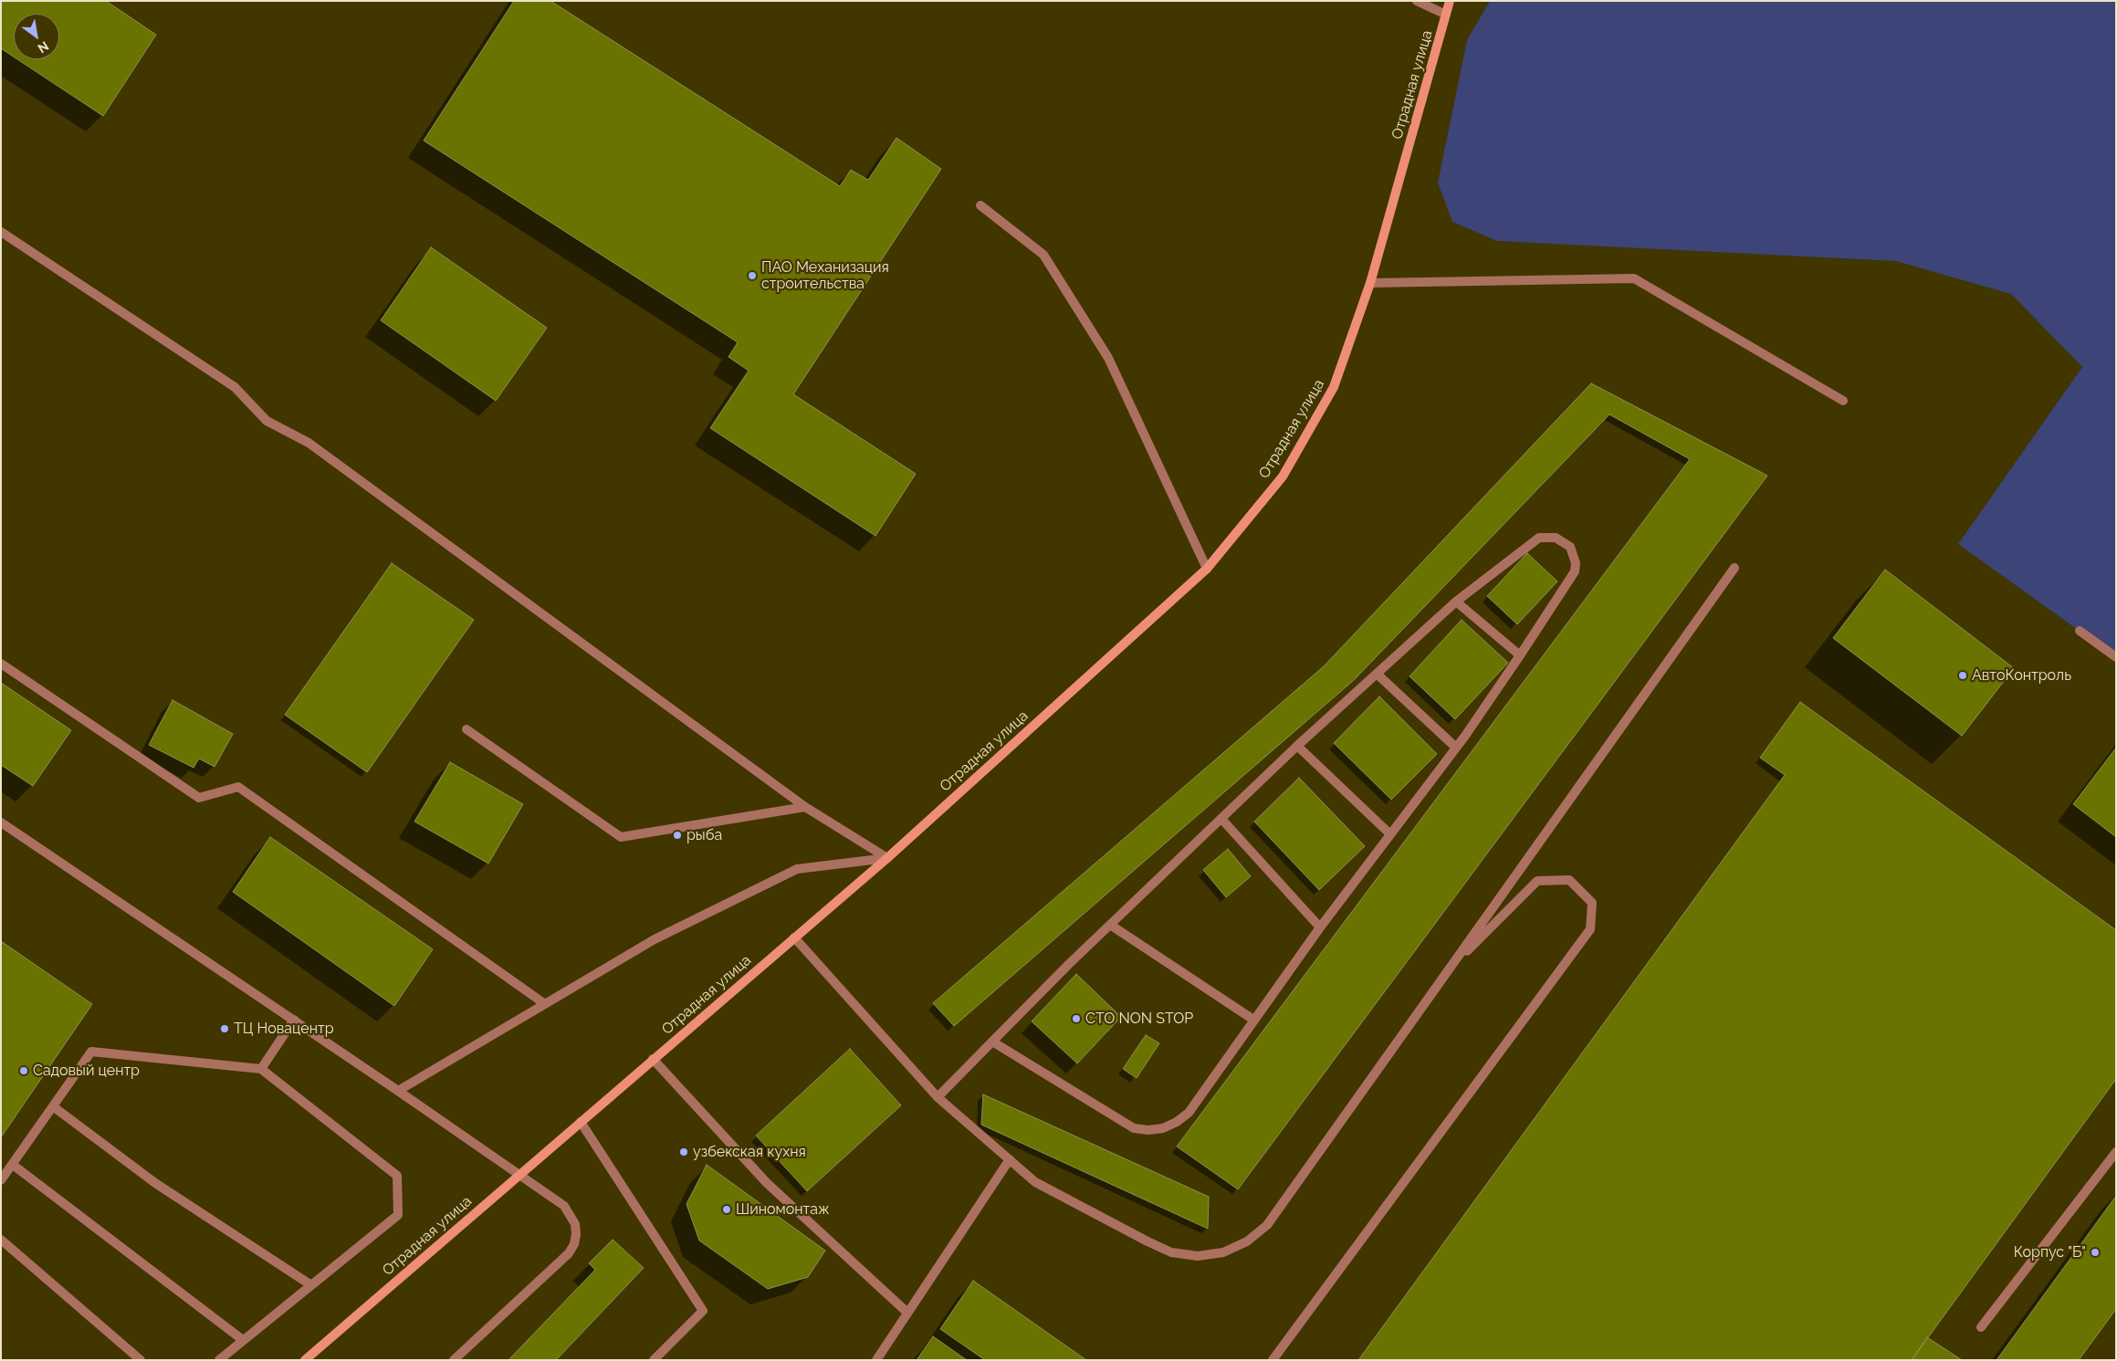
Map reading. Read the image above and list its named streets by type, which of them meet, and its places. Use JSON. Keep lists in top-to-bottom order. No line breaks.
{"streets":{"main road":["Отрадная улица"]},"places":["ПАО Механизация строительства","АвтоКонтроль","рыба","СТО NON STOP","ТЦ Новацентр","Садовый центр","узбекская кухня","Шиномонтаж","Корпус \"Б\""],"north":"bottom right"}
